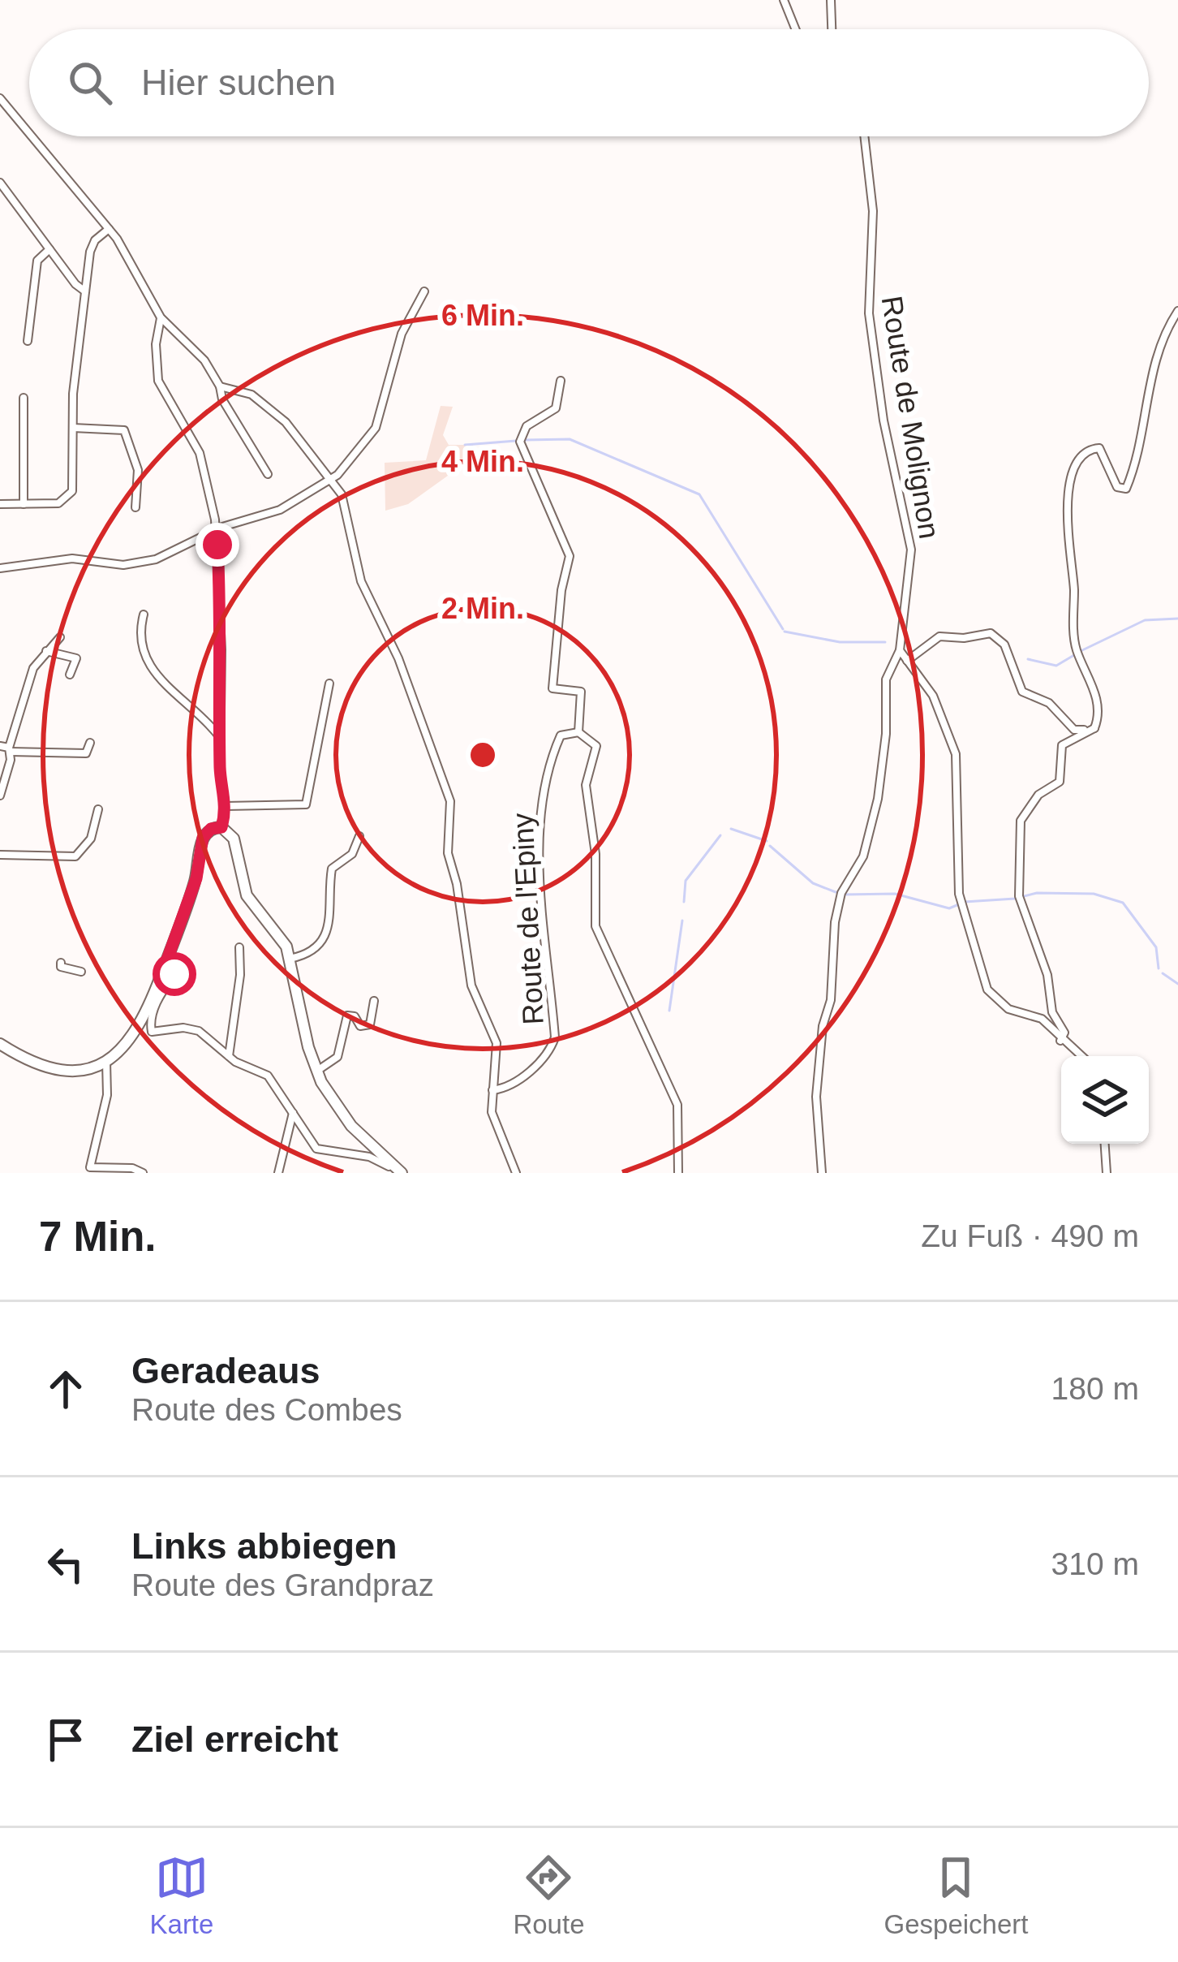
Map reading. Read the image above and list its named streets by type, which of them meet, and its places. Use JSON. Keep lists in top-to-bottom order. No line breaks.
{"streets":{"street":["Route de Molignon","Route de l'Epiny"]},"page":{"search":"Hier suchen","heading":["7 Min.","Zu Fuß · 490 m"],"list":[["Geradeaus","Route des Combes","180 m"],["Links abbiegen","Route des Grandpraz","310 m"],"Ziel erreicht"],"nav":["Karte","Route","Gespeichert"]},"rings":["6 Min.","4 Min.","2 Min."]}
